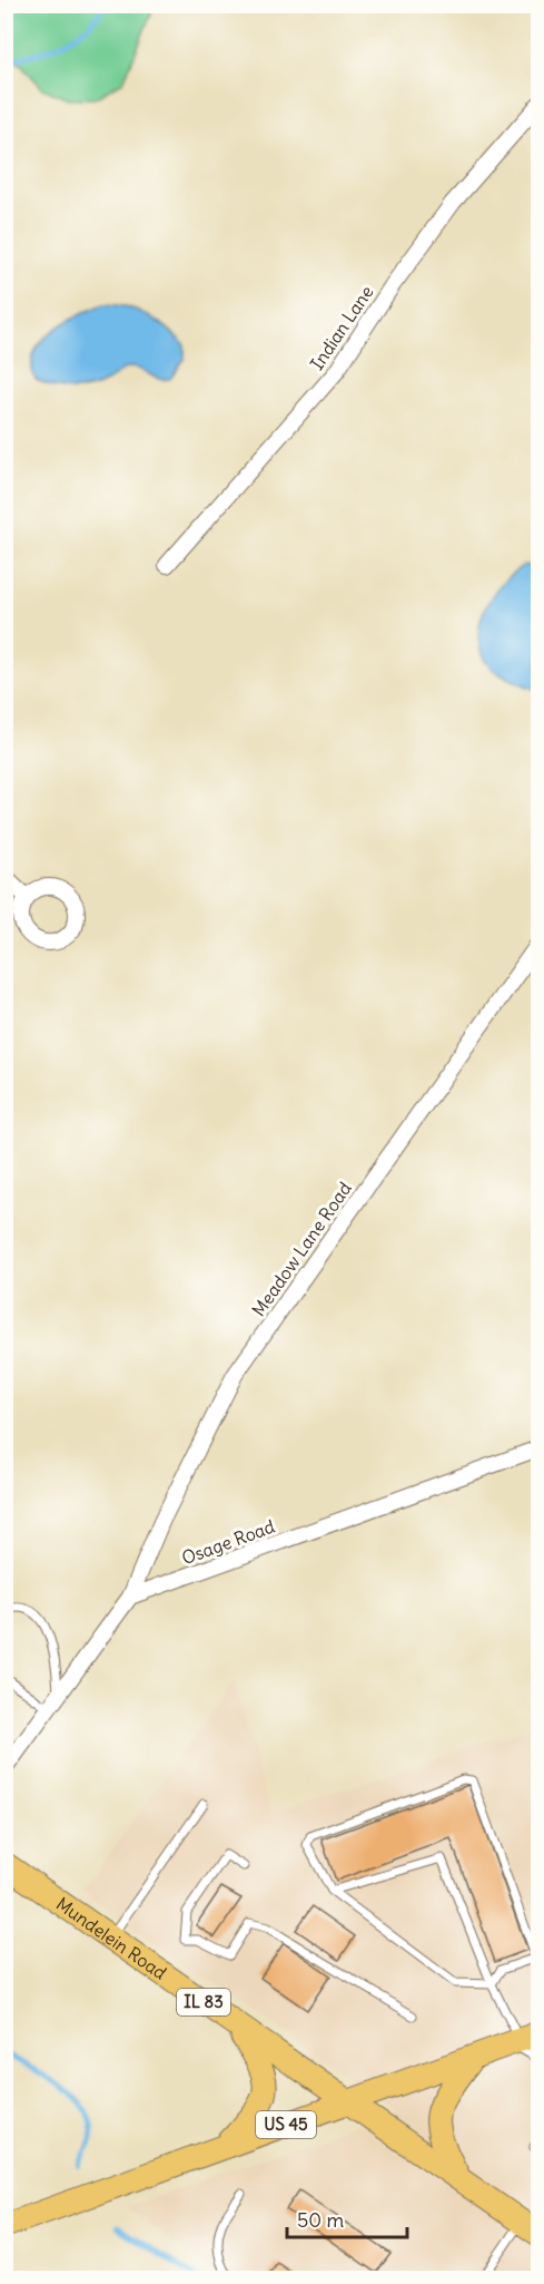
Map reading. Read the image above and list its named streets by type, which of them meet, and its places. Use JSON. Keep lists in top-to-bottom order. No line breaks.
{"streets":{"main road":["Mundelein Road","IL 83","US 45"],"street":["Indian Lane","Meadow Lane Road","Osage Road"]},"crossings":[["Meadow Lane Road","Osage Road"],["Mundelein Road","US 45"]],"scale_bar":"50 m"}
